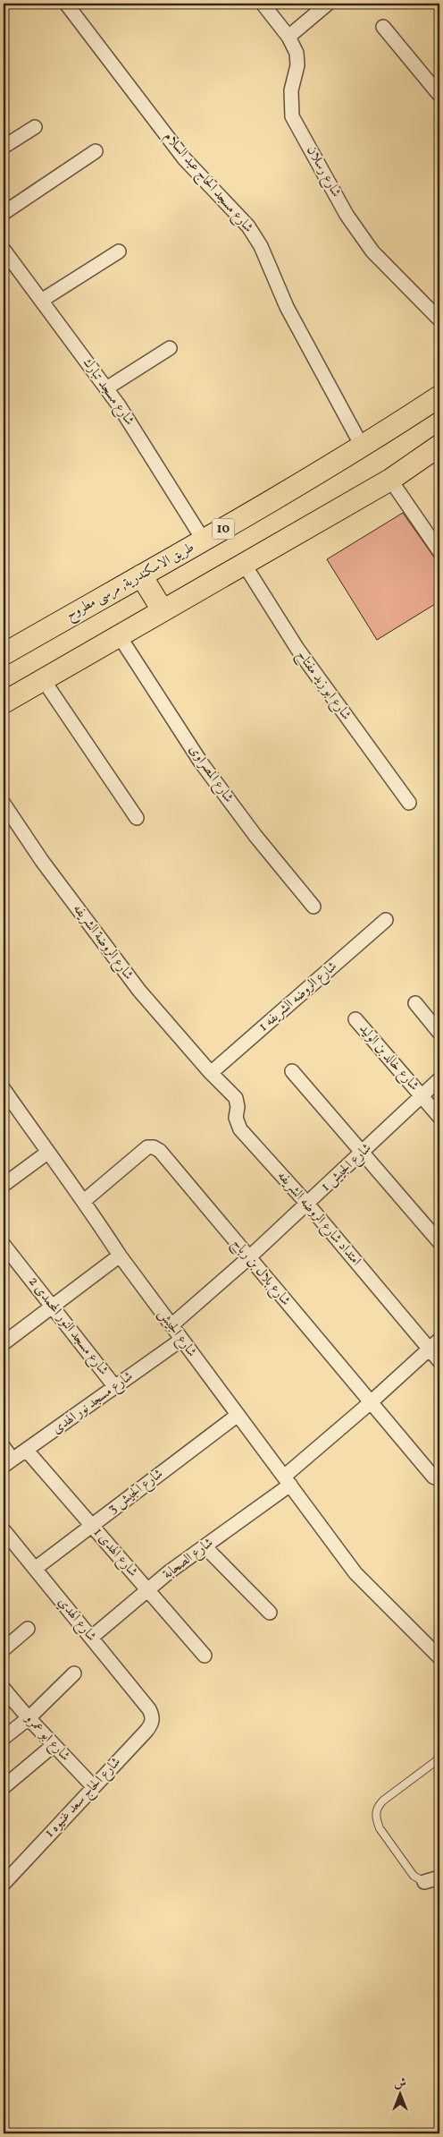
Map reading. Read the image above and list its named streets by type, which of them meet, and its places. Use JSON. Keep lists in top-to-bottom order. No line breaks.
{"streets":{"main road":["10","طريق الاسكندرية, مرسى مطروح"],"street":["شارع رسلان","شارع مسجد الحاج عبد السلام","شارع مسجد تبارك","شارع ابو زيد مفتاح","شارع المصراوى","شارع الروضة الشريفه","شارع الروضه الشريفه 1","شارع خالد بن الوليد","شارع الجيش 1","امتداد شارع الروضه الشريفه","شارع بلال بن رباح","شارع مسجد النور المحمدى 2","شارع الجيش","شارع مسجد نور الهدى","شارع الجيش 3","شارع الهدى 1","شارع الصحابة","شارع الهدي","شارع ابو عمرو","شارع الحاج سعد غنيوه 1"]},"crossings":[["شارع مسجد الحاج عبد السلام","طريق الاسكندرية, مرسى مطروح"],["شارع مسجد تبارك","طريق الاسكندرية, مرسى مطروح"],["شارع الروضة الشريفه","شارع الروضه الشريفه 1"],["شارع الروضة الشريفه","امتداد شارع الروضه الشريفه"],["شارع الروضه الشريفه 1","امتداد شارع الروضه الشريفه"],["شارع خالد بن الوليد","شارع الجيش 1"],["شارع الجيش 1","امتداد شارع الروضه الشريفه"],["شارع الجيش 1","شارع بلال بن رباح"],["شارع الجيش 1","شارع الجيش"],["امتداد شارع الروضه الشريفه","شارع الصحابة"],["شارع بلال بن رباح","شارع الجيش"],["شارع بلال بن رباح","شارع الصحابة"],["شارع مسجد النور المحمدى 2","شارع مسجد نور الهدى"],["شارع الجيش","شارع مسجد نور الهدى"],["شارع الجيش","شارع الجيش 3"],["شارع الجيش","شارع الصحابة"],["شارع مسجد نور الهدى","شارع الهدى 1"],["شارع الجيش 3","شارع الهدى 1"],["شارع الجيش 3","شارع الهدي"],["شارع الهدى 1","شارع الصحابة"],["شارع الصحابة","شارع الهدي"],["شارع الهدي","شارع الحاج سعد غنيوه 1"],["شارع ابو عمرو","شارع الحاج سعد غنيوه 1"]],"north":"top"}
